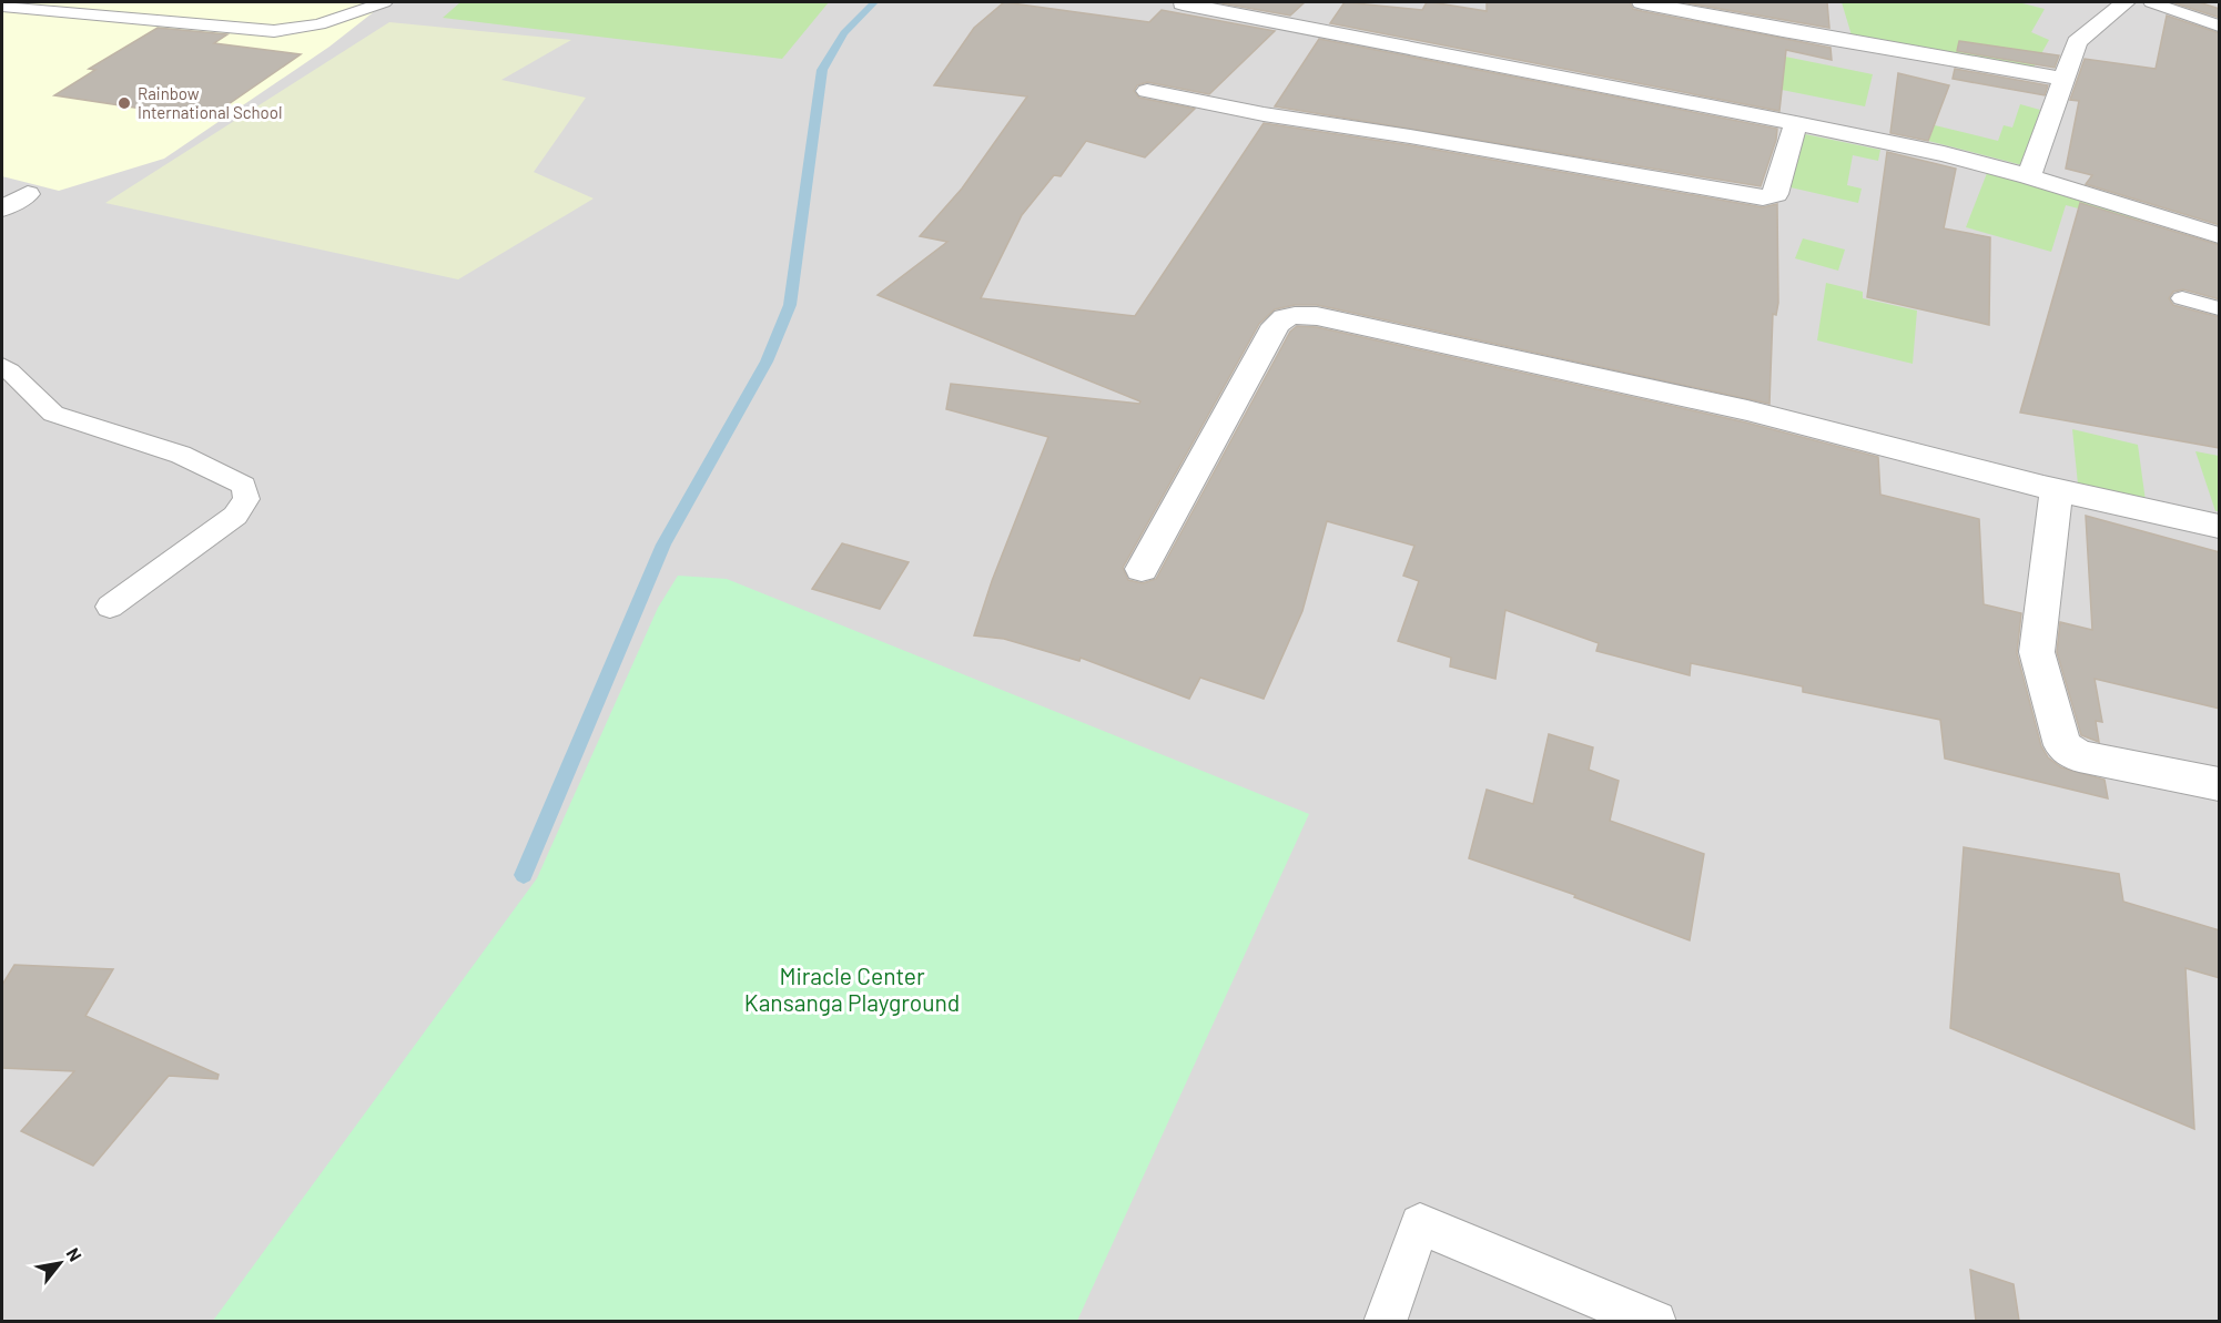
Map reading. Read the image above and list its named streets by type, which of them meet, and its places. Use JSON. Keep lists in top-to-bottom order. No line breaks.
{"parks":["Miracle Center Kansanga Playground"],"places":["Rainbow International School"],"north":"top right"}
